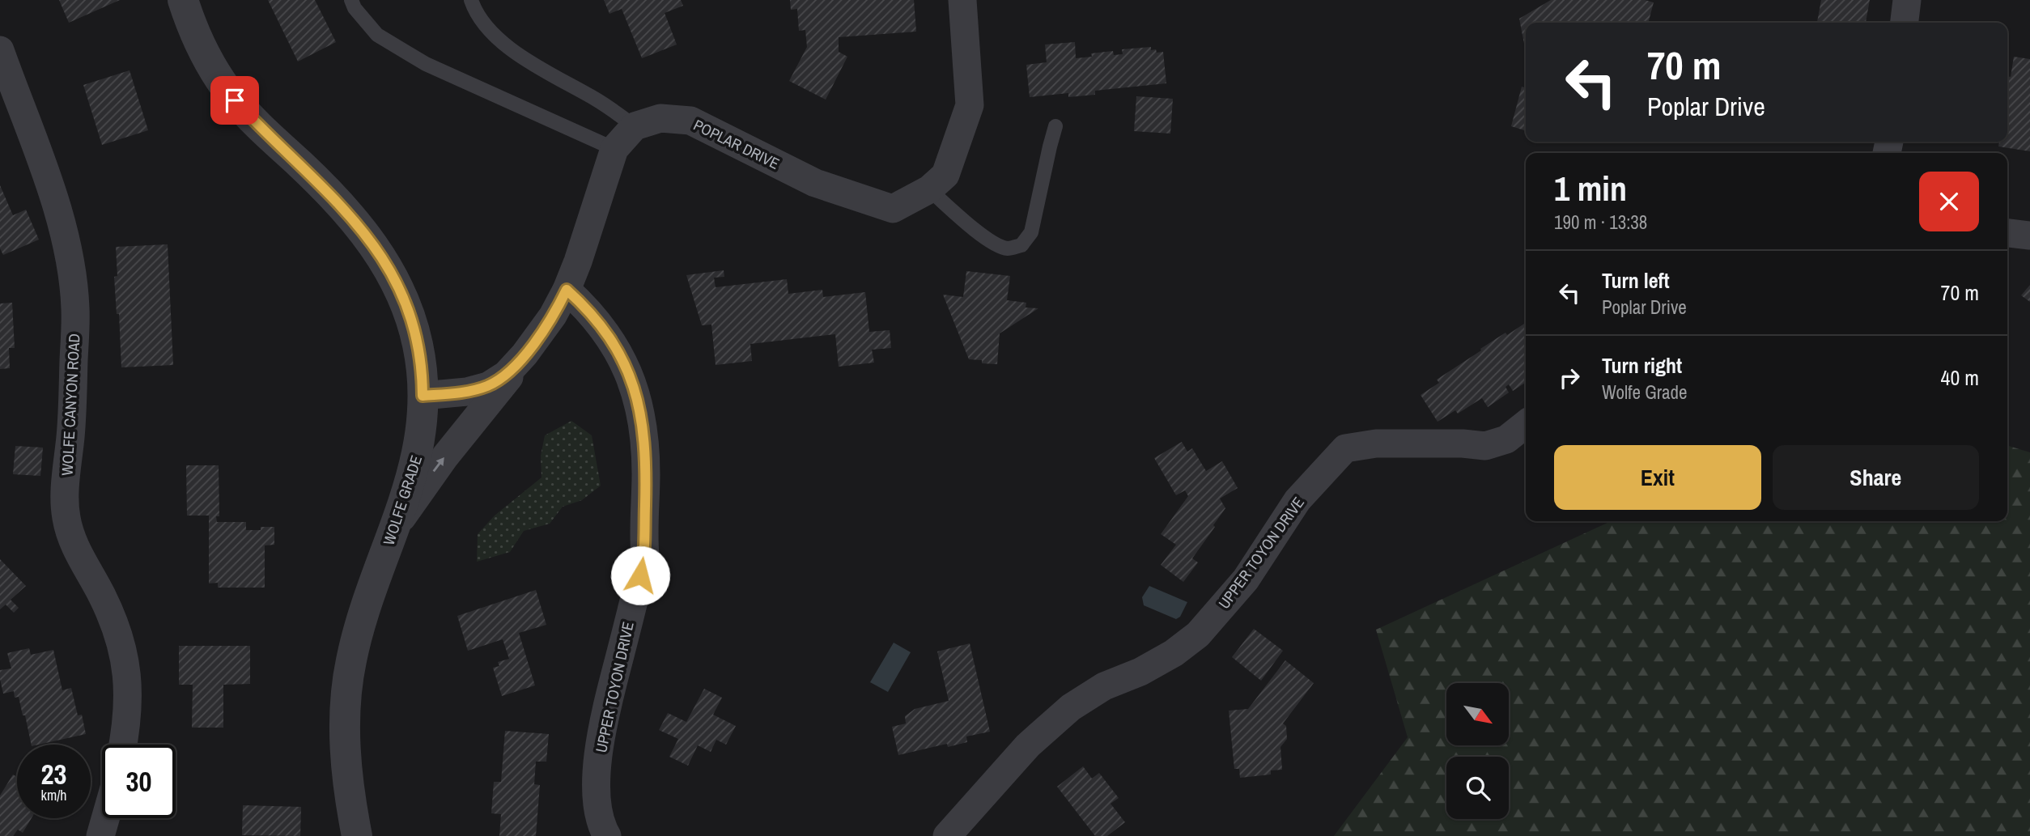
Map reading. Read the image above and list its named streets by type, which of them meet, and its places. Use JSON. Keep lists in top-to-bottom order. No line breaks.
{"streets":{"street":["POPLAR DRIVE","WOLFE CANYON ROAD","WOLFE GRADE","UPPER TOYON DRIVE"]},"north":"bottom right","page":{"turn":["70 m","Poplar Drive"],"heading":["1 min","190 m · 13:38"],"list":[{"name":"Turn left","note":"Poplar Drive","value":"70 m"},{"name":"Turn right","note":"Wolfe Grade","value":"40 m"}],"buttons":["Exit","Share"],"speed":"23 km/h","limit":"30"}}
